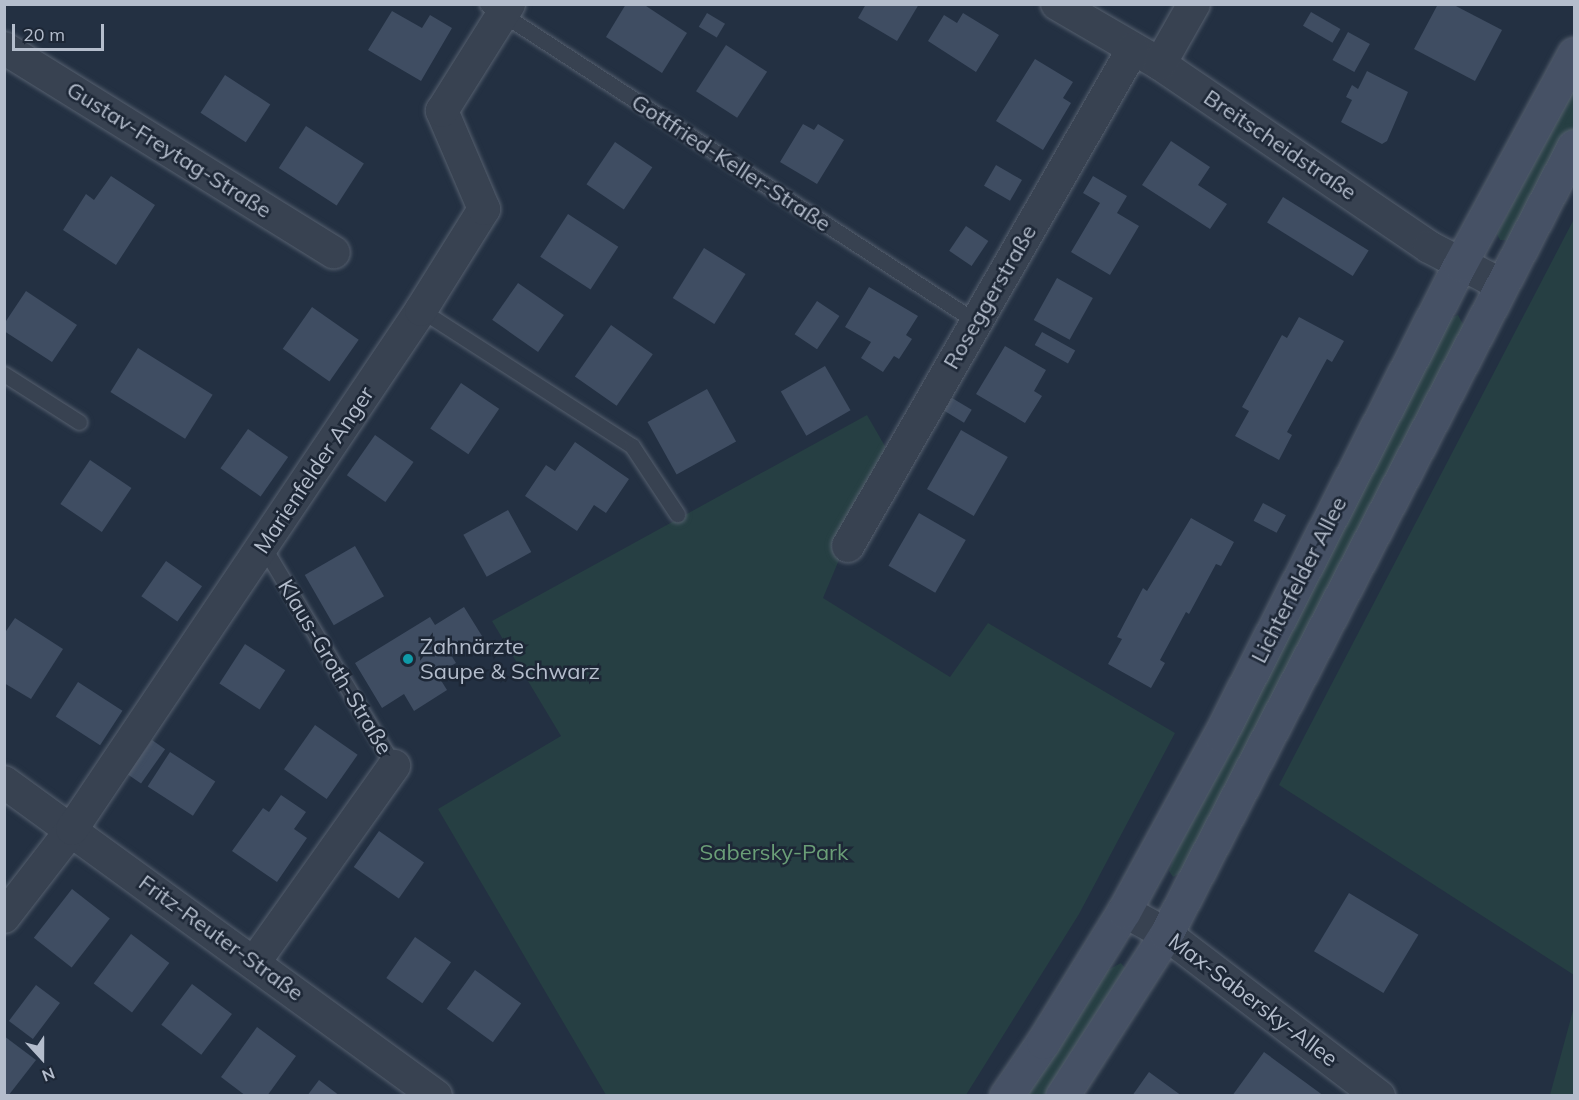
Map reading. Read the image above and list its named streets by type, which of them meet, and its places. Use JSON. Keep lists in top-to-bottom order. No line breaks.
{"streets":{"main road":["Lichterfelder Allee"],"street":["Breitscheidstraße","Gustav-Freytag-Straße","Roseggerstraße","Marienfelder Anger","Klaus-Groth-Straße","Fritz-Reuter-Straße","Max-Sabersky-Allee"],"lane":["Gottfried-Keller-Straße"]},"crossings":[["Breitscheidstraße","Roseggerstraße"],["Breitscheidstraße","Lichterfelder Allee"],["Gottfried-Keller-Straße","Roseggerstraße"],["Gottfried-Keller-Straße","Marienfelder Anger"],["Marienfelder Anger","Klaus-Groth-Straße"],["Marienfelder Anger","Fritz-Reuter-Straße"],["Lichterfelder Allee","Max-Sabersky-Allee"],["Klaus-Groth-Straße","Fritz-Reuter-Straße"]],"parks":["Sabersky-Park"],"places":["Zahnärzte Saupe & Schwarz"],"scale_bar":"20 m","north":"bottom"}
